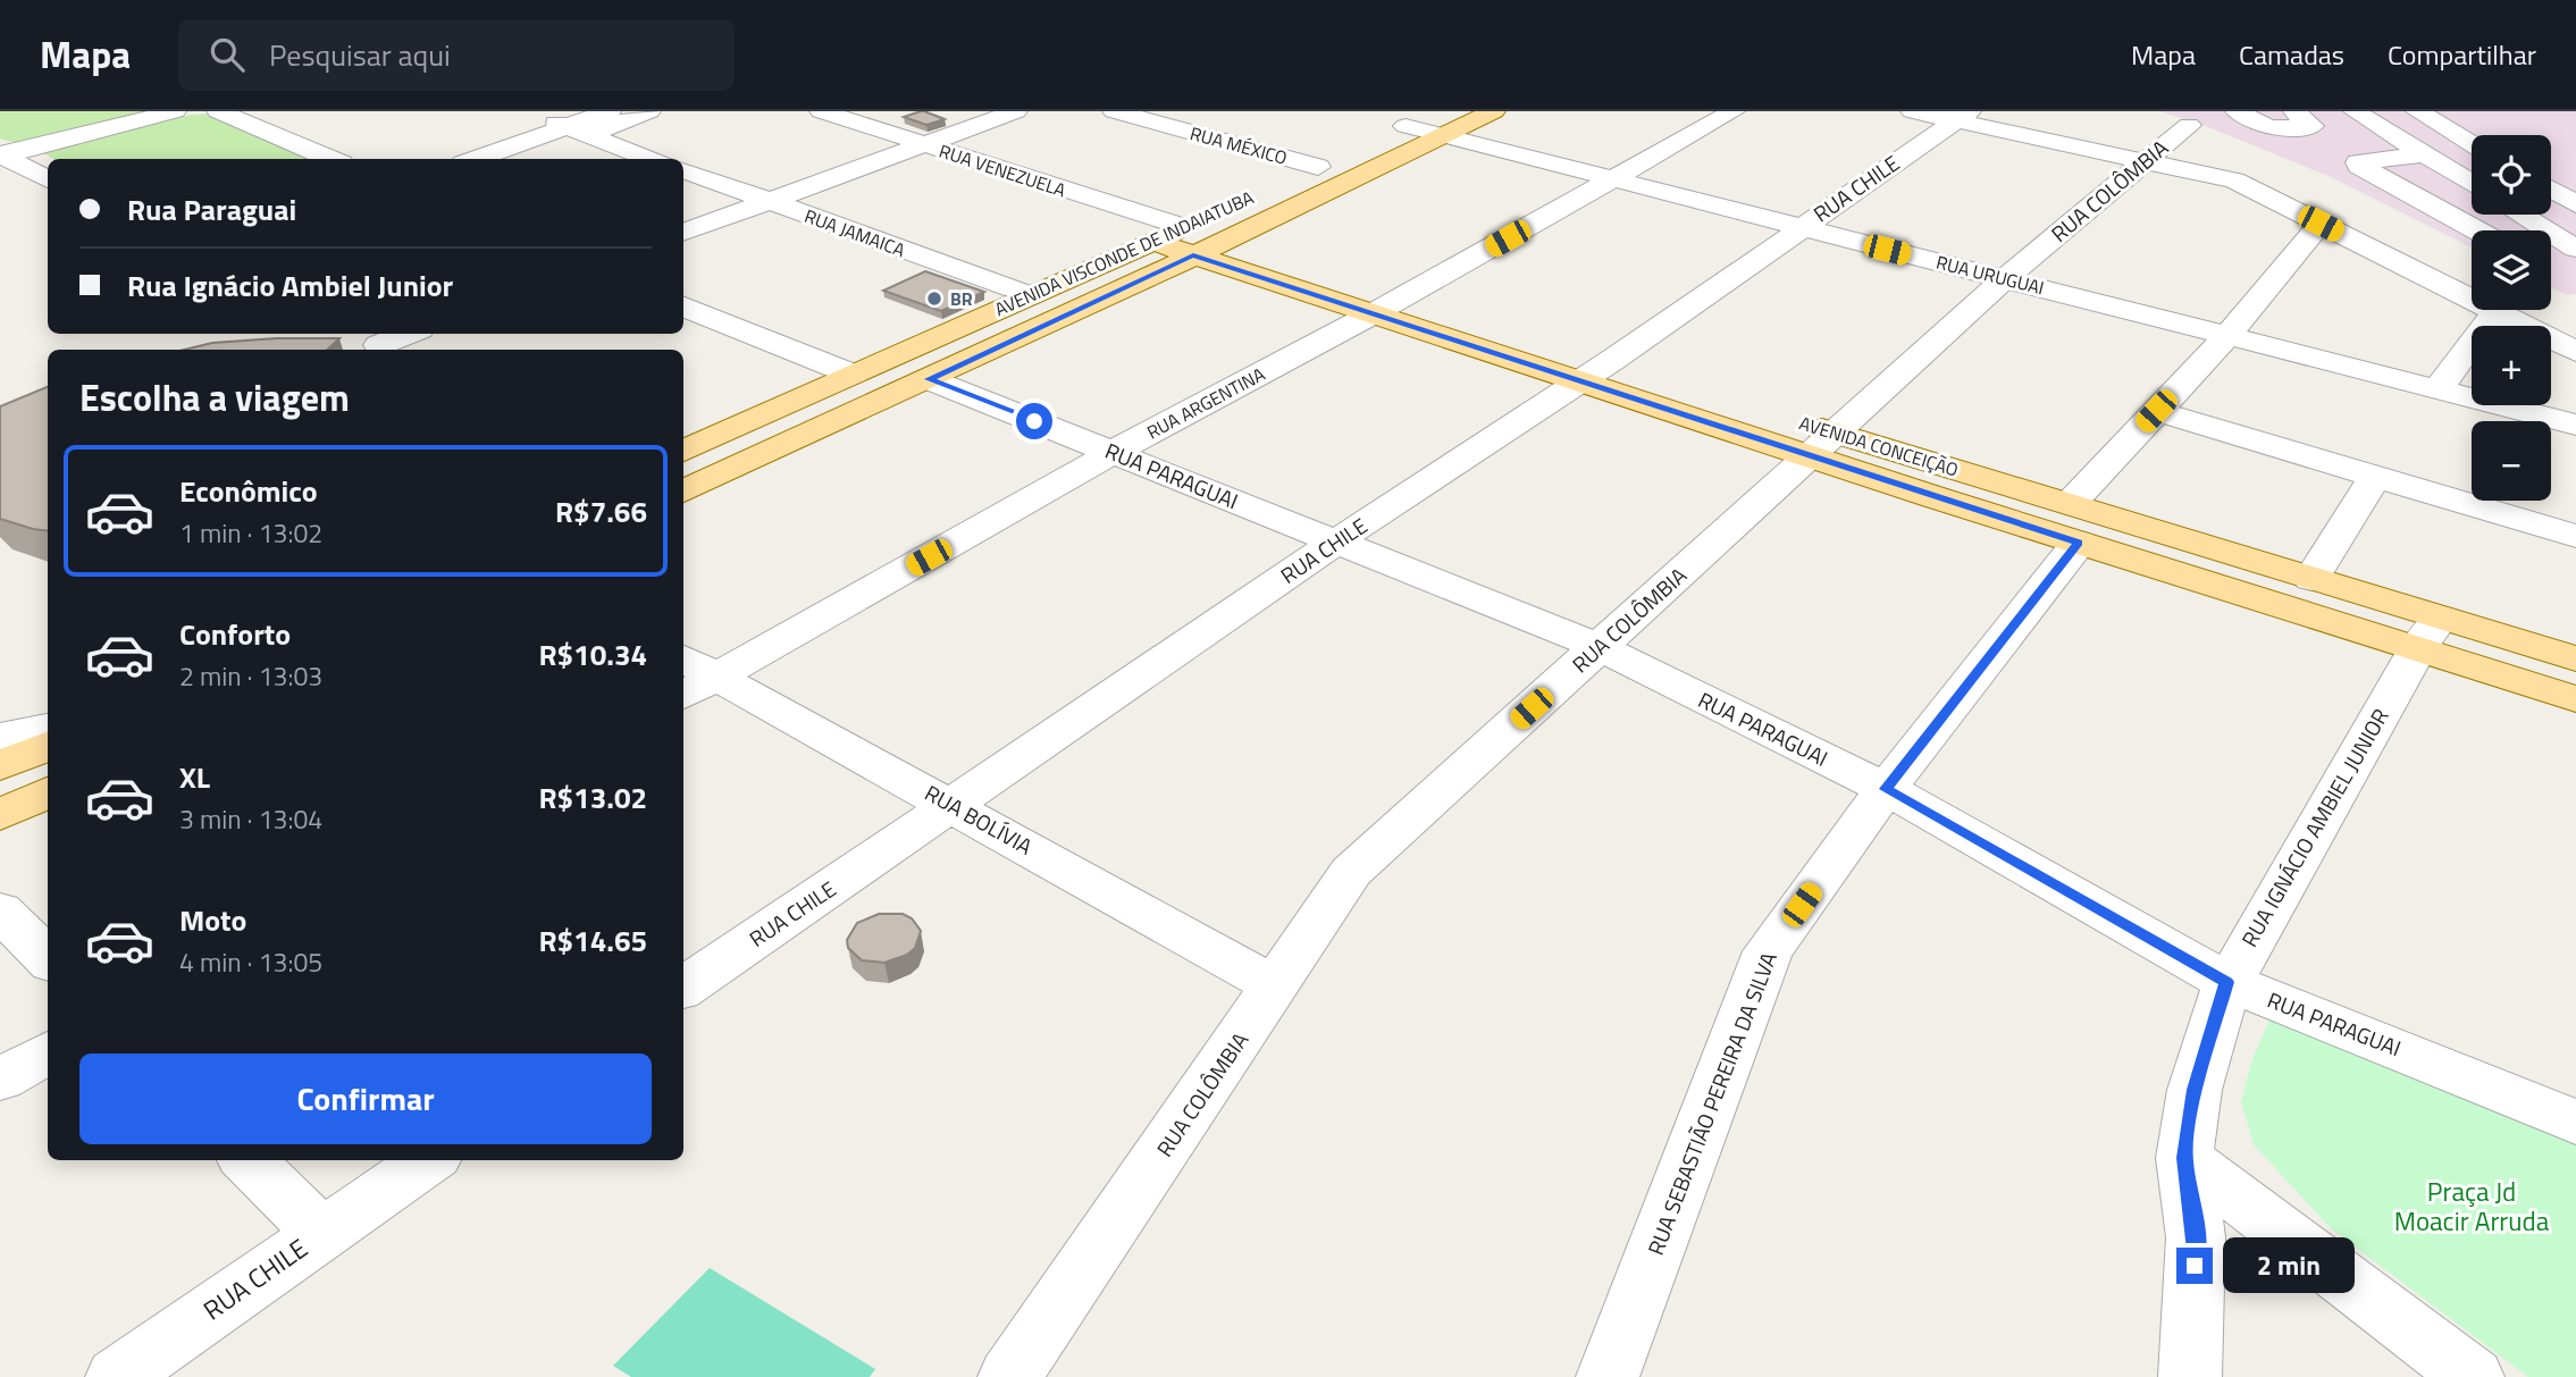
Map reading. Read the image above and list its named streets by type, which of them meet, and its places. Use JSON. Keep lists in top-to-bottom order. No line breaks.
{"streets":{"main road":["AVENIDA VISCONDE DE INDAIATUBA","AVENIDA CONCEIÇÃO"],"street":["RUA MÉXICO","RUA VENEZUELA","RUA CHILE","RUA COLÔMBIA","RUA JAMAICA","RUA URUGUAI","RUA ARGENTINA","RUA PARAGUAI","RUA BOLÍVIA","RUA IGNÁCIO AMBIEL JUNIOR","RUA SEBASTIÃO PEREIRA DA SILVA"]},"crossings":[["RUA MÉXICO","AVENIDA VISCONDE DE INDAIATUBA"],["RUA VENEZUELA","AVENIDA VISCONDE DE INDAIATUBA"],["RUA VENEZUELA","AVENIDA CONCEIÇÃO"],["RUA CHILE","RUA URUGUAI"],["RUA CHILE","AVENIDA CONCEIÇÃO"],["RUA CHILE","RUA PARAGUAI"],["RUA CHILE","RUA BOLÍVIA"],["RUA COLÔMBIA","RUA URUGUAI"],["RUA COLÔMBIA","AVENIDA CONCEIÇÃO"],["RUA COLÔMBIA","RUA PARAGUAI"],["RUA COLÔMBIA","RUA BOLÍVIA"],["RUA JAMAICA","AVENIDA VISCONDE DE INDAIATUBA"],["AVENIDA VISCONDE DE INDAIATUBA","RUA URUGUAI"],["AVENIDA VISCONDE DE INDAIATUBA","AVENIDA CONCEIÇÃO"],["AVENIDA VISCONDE DE INDAIATUBA","RUA PARAGUAI"],["RUA URUGUAI","RUA ARGENTINA"],["RUA ARGENTINA","AVENIDA CONCEIÇÃO"],["RUA ARGENTINA","RUA PARAGUAI"],["RUA ARGENTINA","RUA BOLÍVIA"],["AVENIDA CONCEIÇÃO","RUA IGNÁCIO AMBIEL JUNIOR"],["AVENIDA CONCEIÇÃO","RUA SEBASTIÃO PEREIRA DA SILVA"],["RUA PARAGUAI","RUA IGNÁCIO AMBIEL JUNIOR"],["RUA PARAGUAI","RUA SEBASTIÃO PEREIRA DA SILVA"]],"parks":["Praça Jd Moacir Arruda"],"places":["BR"],"page":{"header":"Mapa","search":"Pesquisar aqui","nav":["Mapa","Camadas","Compartilhar"],"map_buttons":["+","−"],"banner":["Rua Paraguai","Rua Ignácio Ambiel Junior"],"heading":"Escolha a viagem","list":[{"name":"Econômico","note":"1 min · 13:02","value":"R$7.66"},{"name":"Conforto","note":"2 min · 13:03","value":"R$10.34"},{"name":"XL","note":"3 min · 13:04","value":"R$13.02"},{"name":"Moto","note":"4 min · 13:05","value":"R$14.65"}],"buttons":"Confirmar","bubble":"2 min"}}
